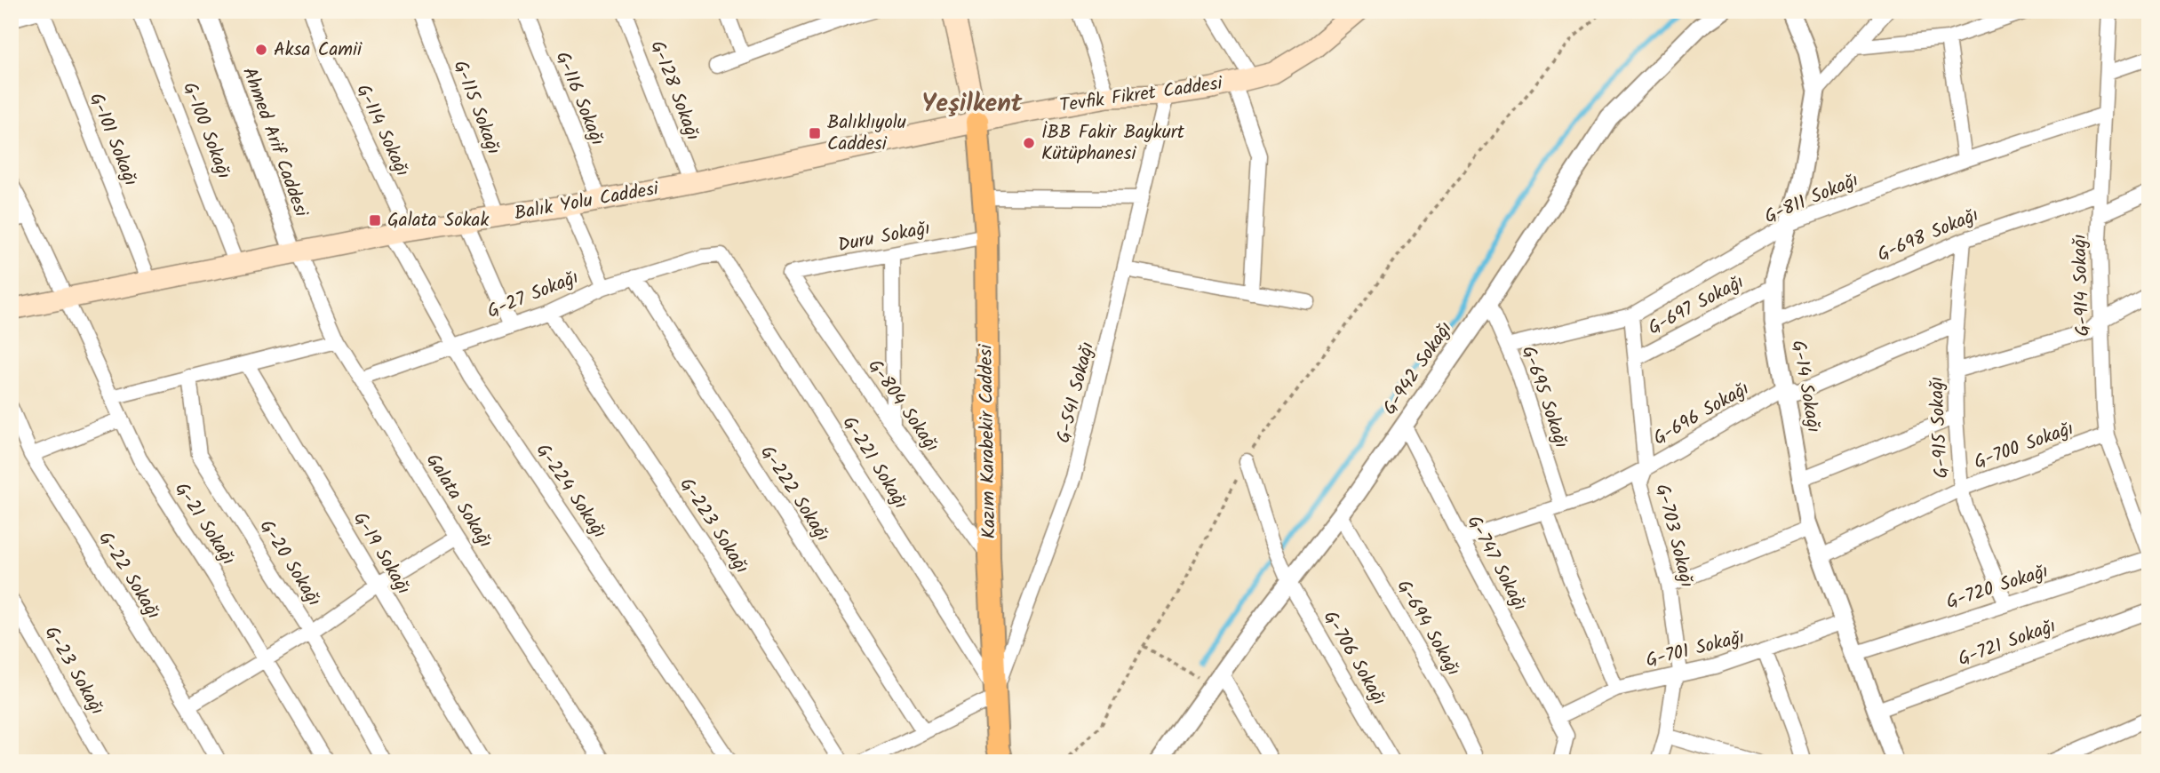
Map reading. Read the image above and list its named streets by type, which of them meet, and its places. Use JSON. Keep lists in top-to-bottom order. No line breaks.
{"streets":{"main road":["Tevfik Fikret Caddesi","Balık Yolu Caddesi","Kazım Karabekir Caddesi"],"street":["G-128 Sokağı","G-116 Sokağı","G-115 Sokağı","G-100 Sokağı","G-114 Sokağı","G-101 Sokağı","Ahmed Arif Caddesi","G-811 Sokağı","G-698 Sokağı","Duru Sokağı","G-914 Sokağı","G-27 Sokağı","G-697 Sokağı","G-942 Sokağı","G-14 Sokağı","G-541 Sokağı","G-695 Sokağı","G-804 Sokağı","G-696 Sokağı","G-915 Sokağı","G-700 Sokağı","G-221 Sokağı","G-224 Sokağı","G-222 Sokağı","Galata Sokağı","G-21 Sokağı","G-223 Sokağı","G-703 Sokağı","G-19 Sokağı","G-20 Sokağı","G-747 Sokağı","G-22 Sokağı","G-720 Sokağı","G-694 Sokağı","G-721 Sokağı","G-701 Sokağı","G-706 Sokağı","G-23 Sokağı"]},"crossings":[["G-128 Sokağı","Balık Yolu Caddesi"],["Tevfik Fikret Caddesi","Balık Yolu Caddesi"],["Tevfik Fikret Caddesi","G-541 Sokağı"],["Tevfik Fikret Caddesi","Kazım Karabekir Caddesi"],["G-116 Sokağı","Balık Yolu Caddesi"],["G-115 Sokağı","Balık Yolu Caddesi"],["G-100 Sokağı","Balık Yolu Caddesi"],["G-114 Sokağı","Balık Yolu Caddesi"],["G-114 Sokağı","G-224 Sokağı"],["G-101 Sokağı","Balık Yolu Caddesi"],["Ahmed Arif Caddesi","Balık Yolu Caddesi"],["Ahmed Arif Caddesi","Galata Sokağı"],["G-811 Sokağı","G-914 Sokağı"],["G-811 Sokağı","G-14 Sokağı"],["G-811 Sokağı","G-695 Sokağı"],["G-811 Sokağı","G-703 Sokağı"],["Balık Yolu Caddesi","Kazım Karabekir Caddesi"],["Balık Yolu Caddesi","G-224 Sokağı"],["Balık Yolu Caddesi","Galata Sokağı"],["Balık Yolu Caddesi","G-21 Sokağı"],["G-698 Sokağı","G-914 Sokağı"],["G-698 Sokağı","G-14 Sokağı"],["G-698 Sokağı","G-915 Sokağı"],["Duru Sokağı","G-804 Sokağı"],["Duru Sokağı","Kazım Karabekir Caddesi"],["G-914 Sokağı","G-700 Sokağı"],["G-27 Sokağı","G-221 Sokağı"],["G-27 Sokağı","G-224 Sokağı"],["G-27 Sokağı","G-222 Sokağı"],["G-27 Sokağı","Galata Sokağı"],["G-27 Sokağı","G-223 Sokağı"],["G-697 Sokağı","G-14 Sokağı"],["G-697 Sokağı","G-703 Sokağı"],["G-942 Sokağı","G-695 Sokağı"],["G-942 Sokağı","G-747 Sokağı"],["G-942 Sokağı","G-694 Sokağı"],["G-942 Sokağı","G-706 Sokağı"],["G-14 Sokağı","G-696 Sokağı"],["G-14 Sokağı","G-700 Sokağı"],["G-14 Sokağı","G-720 Sokağı"],["G-14 Sokağı","G-721 Sokağı"],["G-14 Sokağı","G-701 Sokağı"],["G-541 Sokağı","Kazım Karabekir Caddesi"],["G-541 Sokağı","G-221 Sokağı"],["G-695 Sokağı","G-696 Sokağı"],["G-804 Sokağı","Kazım Karabekir Caddesi"],["G-696 Sokağı","G-915 Sokağı"],["G-696 Sokağı","G-703 Sokağı"],["G-696 Sokağı","G-747 Sokağı"],["G-915 Sokağı","G-700 Sokağı"],["G-915 Sokağı","G-720 Sokağı"],["Kazım Karabekir Caddesi","G-221 Sokağı"],["G-703 Sokağı","G-701 Sokağı"],["G-747 Sokağı","G-701 Sokağı"]],"districts":["Yeşilkent"],"places":{"other":["Aksa Camii","İBB Fakir Baykurt Kütüphanesi"],"transit":["Balıklıyolu Caddesi","Galata Sokak"]}}
